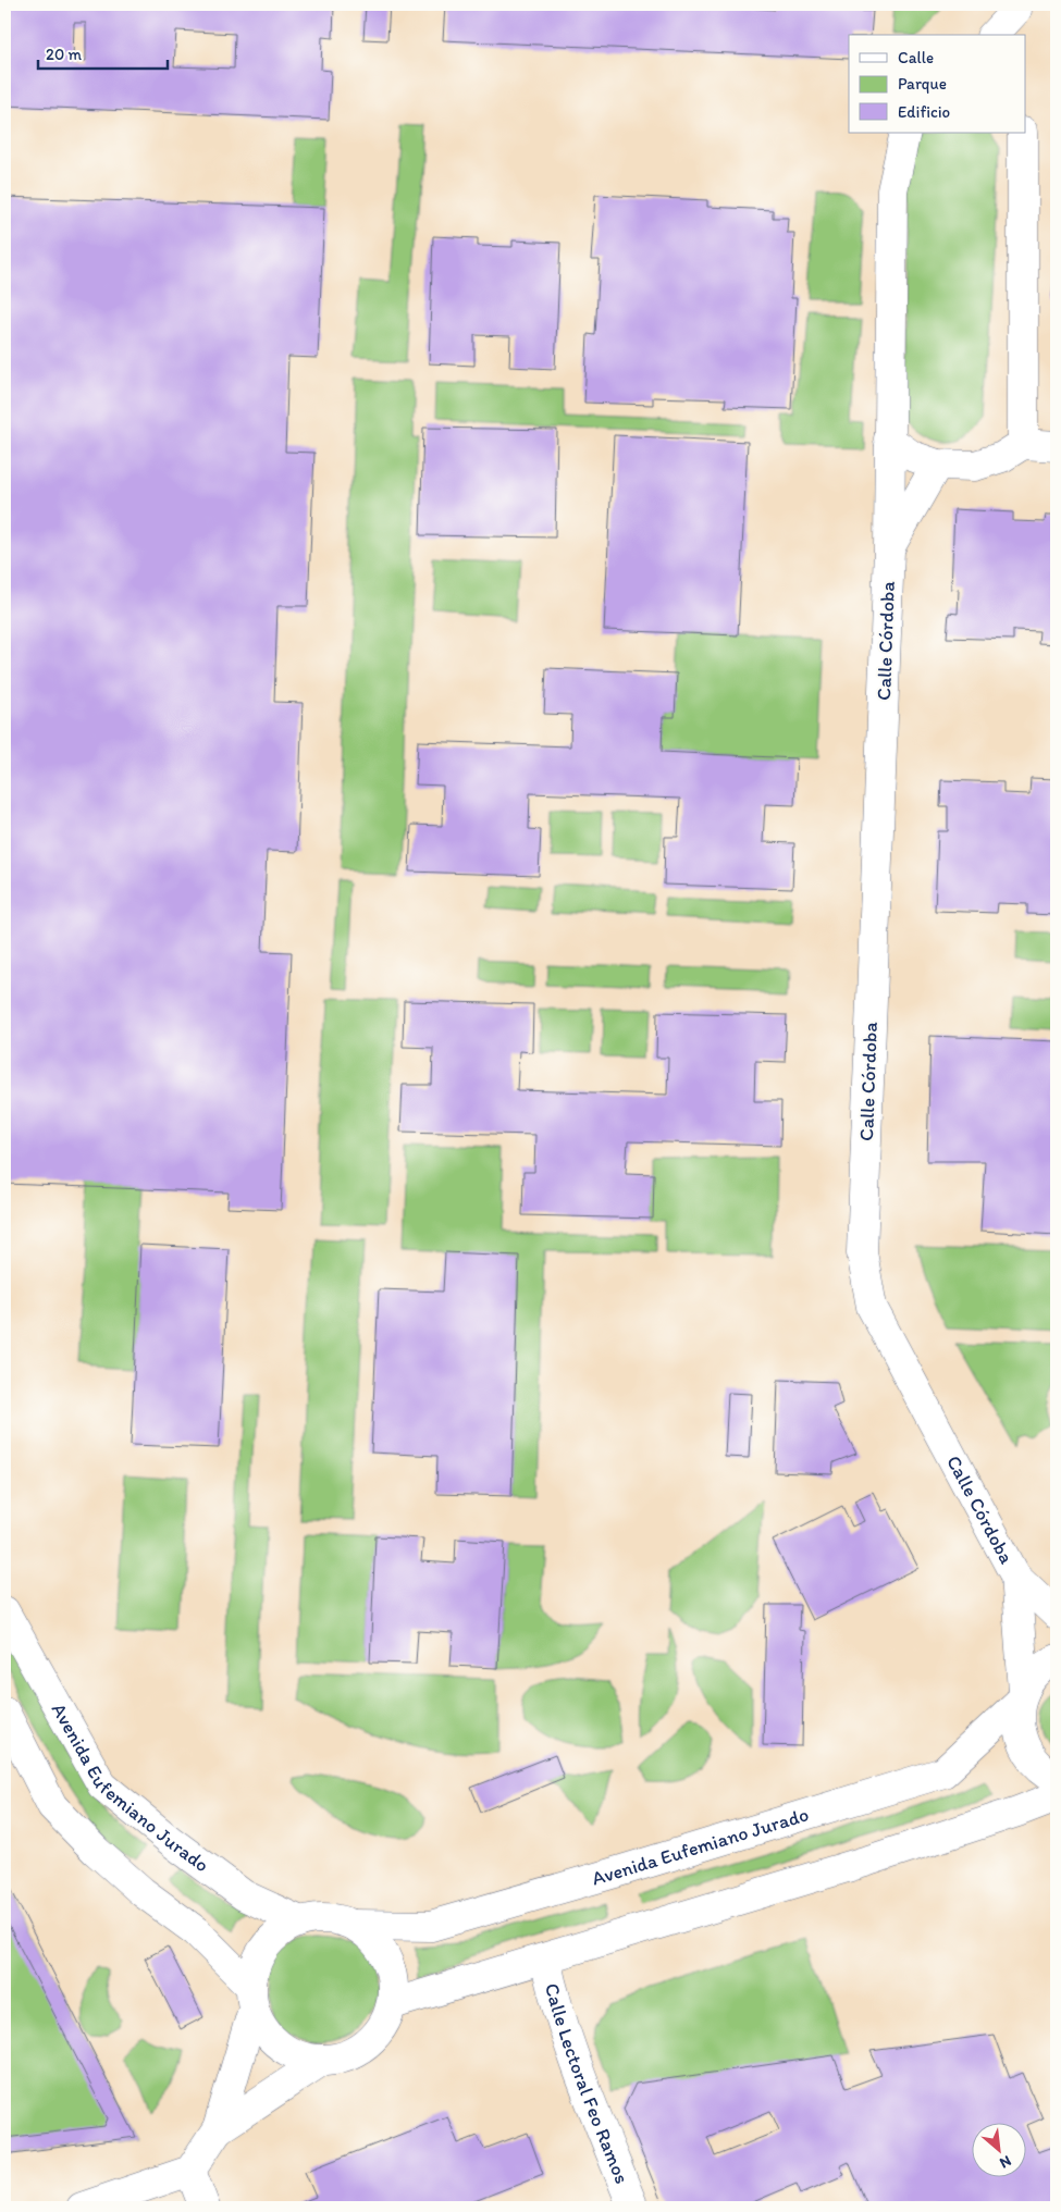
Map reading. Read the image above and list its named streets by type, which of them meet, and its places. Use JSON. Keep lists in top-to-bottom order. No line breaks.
{"streets":{"street":["Calle Córdoba","Avenida Eufemiano Jurado","Calle Lectoral Feo Ramos"]},"crossings":[["Calle Córdoba","Avenida Eufemiano Jurado"]],"legend":["Calle","Parque","Edificio"],"scale_bar":"20 m","north":"bottom right"}
